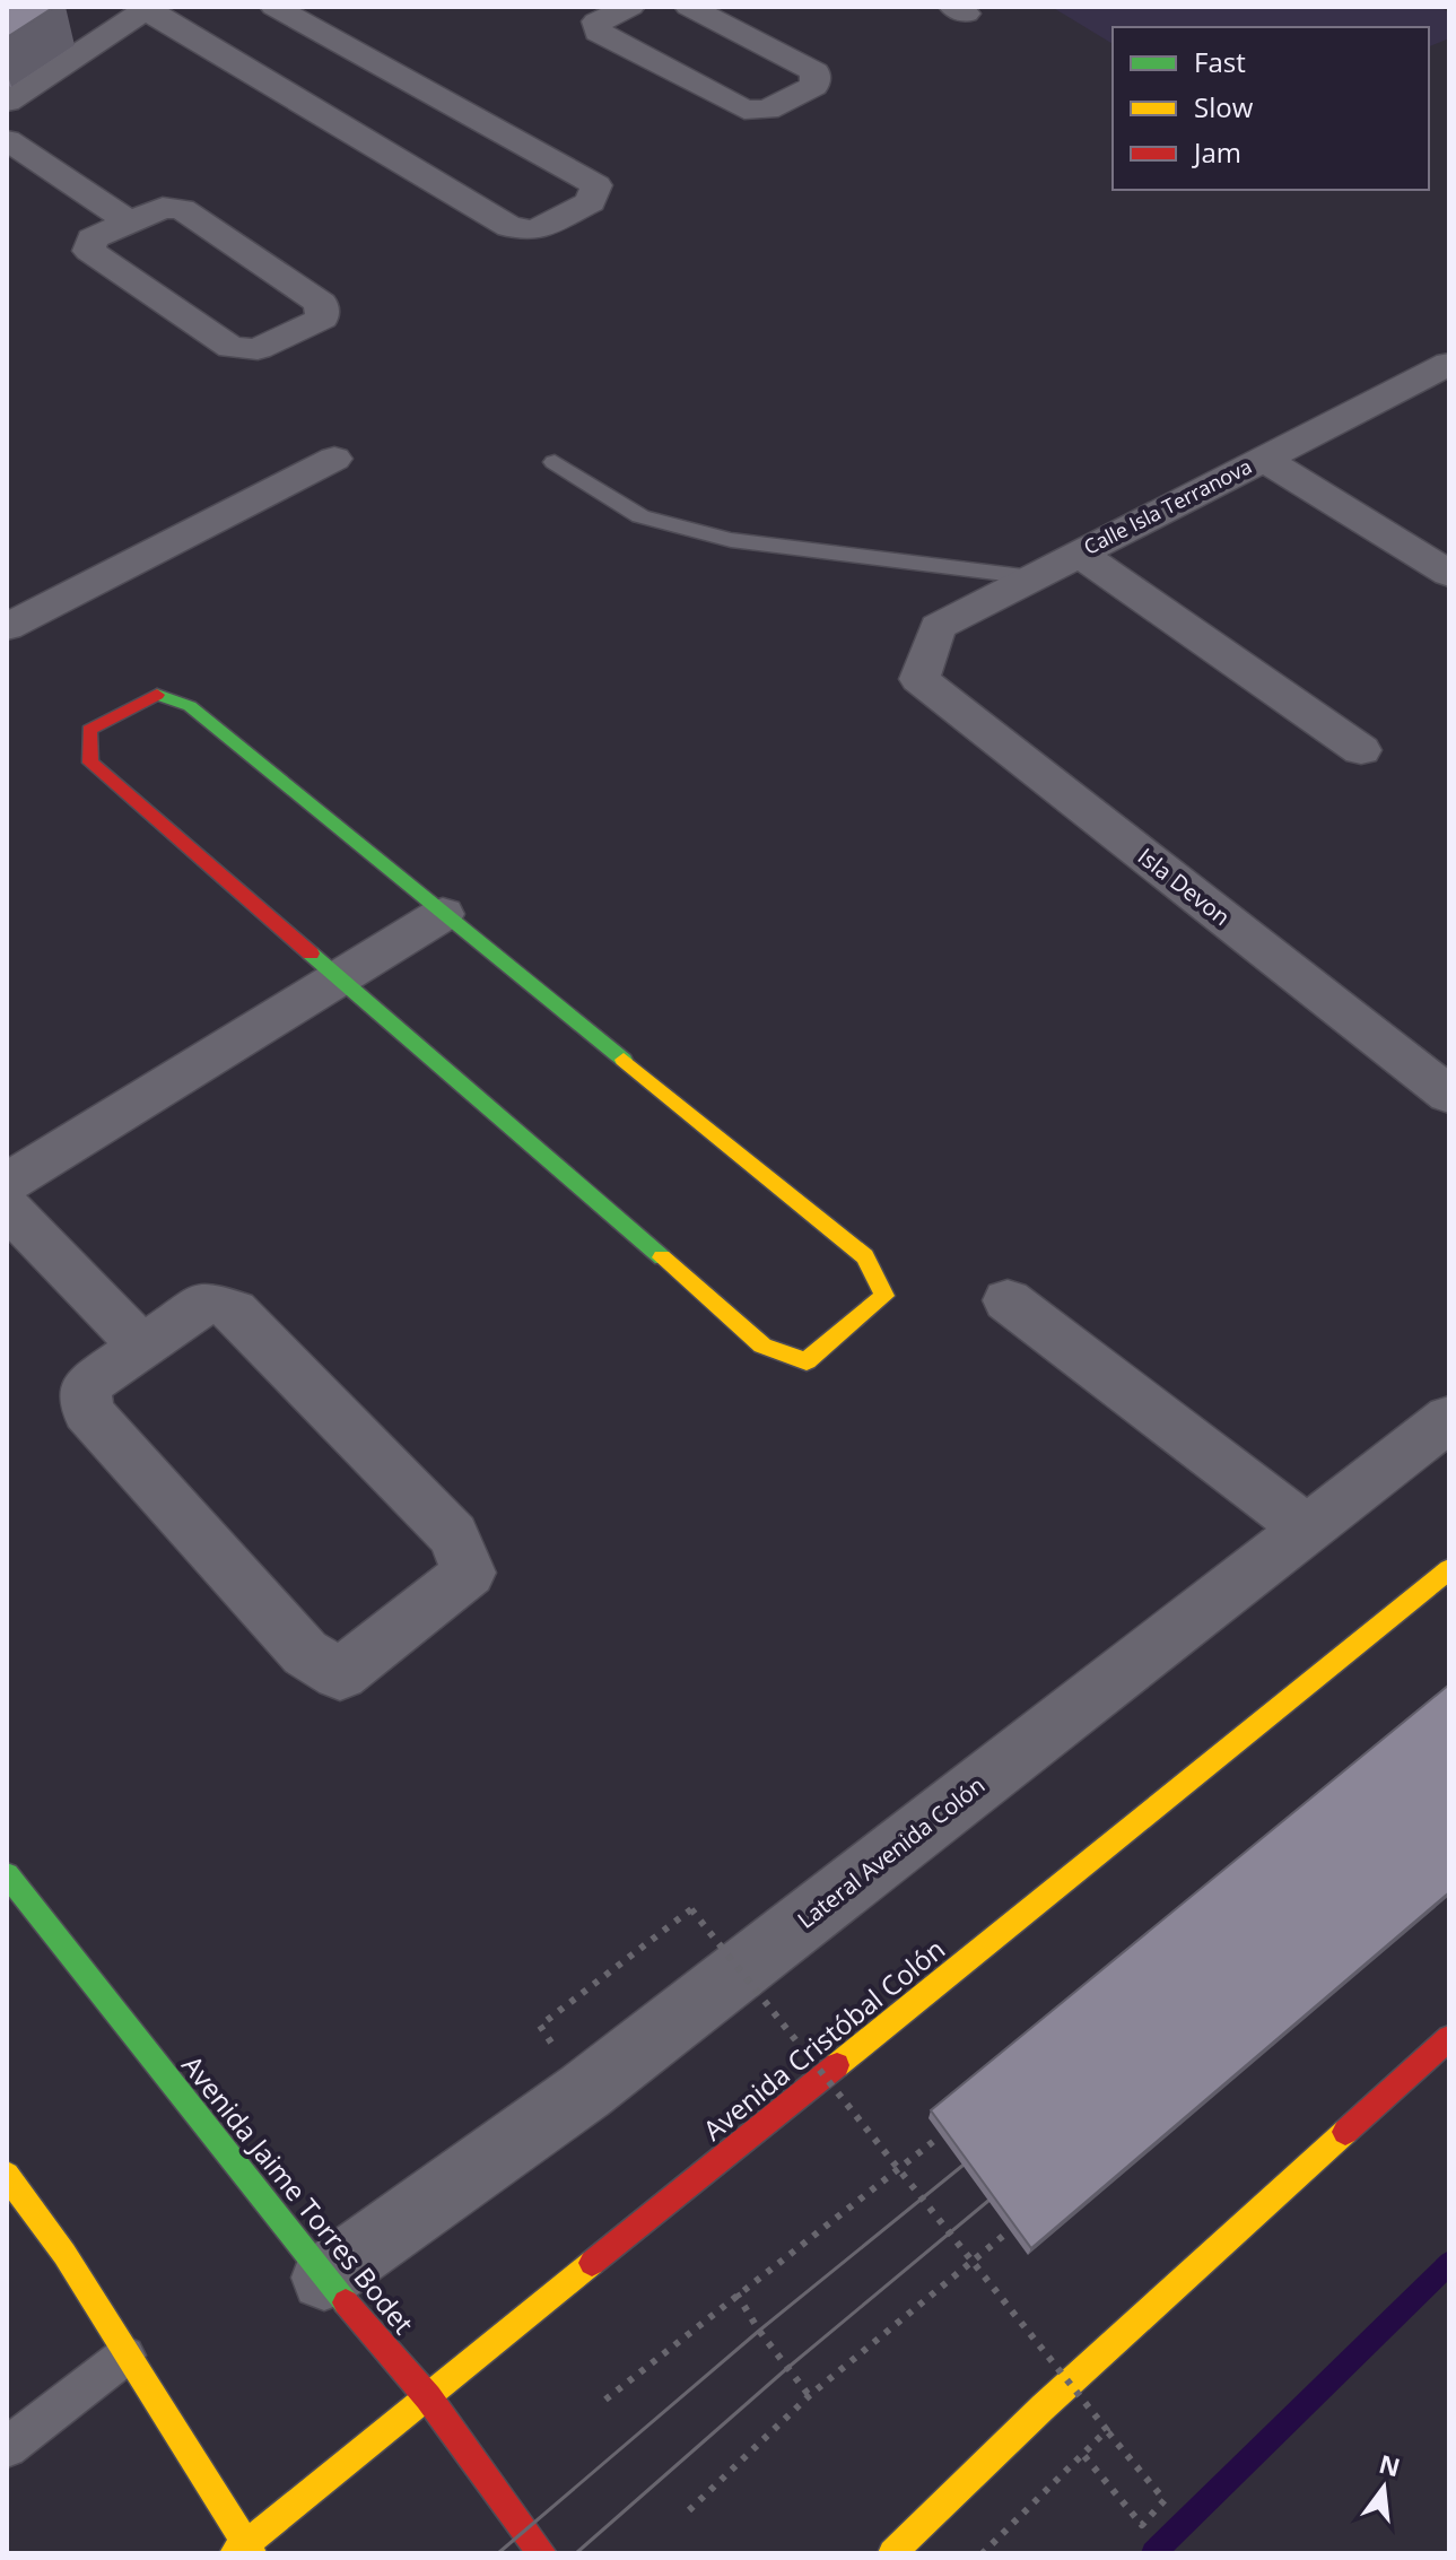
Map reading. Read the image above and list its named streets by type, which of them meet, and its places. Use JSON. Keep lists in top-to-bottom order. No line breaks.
{"streets":{"street":["Calle Isla Terranova","Isla Devon","Lateral Avenida Colón","Avenida Cristóbal Colón","Avenida Jaime Torres Bodet"]},"crossings":[["Calle Isla Terranova","Isla Devon"],["Lateral Avenida Colón","Avenida Jaime Torres Bodet"],["Avenida Cristóbal Colón","Avenida Jaime Torres Bodet"]],"legend":["Fast","Slow","Jam"],"north":"top"}
